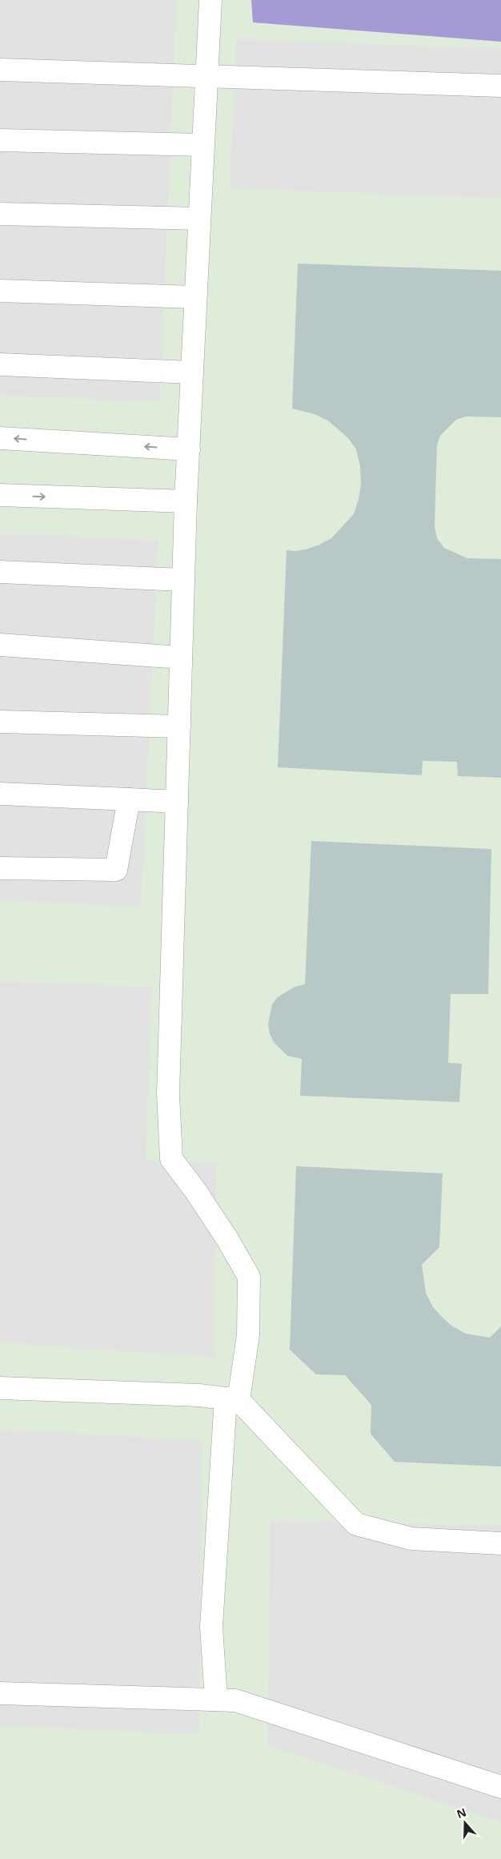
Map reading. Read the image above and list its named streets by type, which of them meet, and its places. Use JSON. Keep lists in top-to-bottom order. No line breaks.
{"north":"top"}
